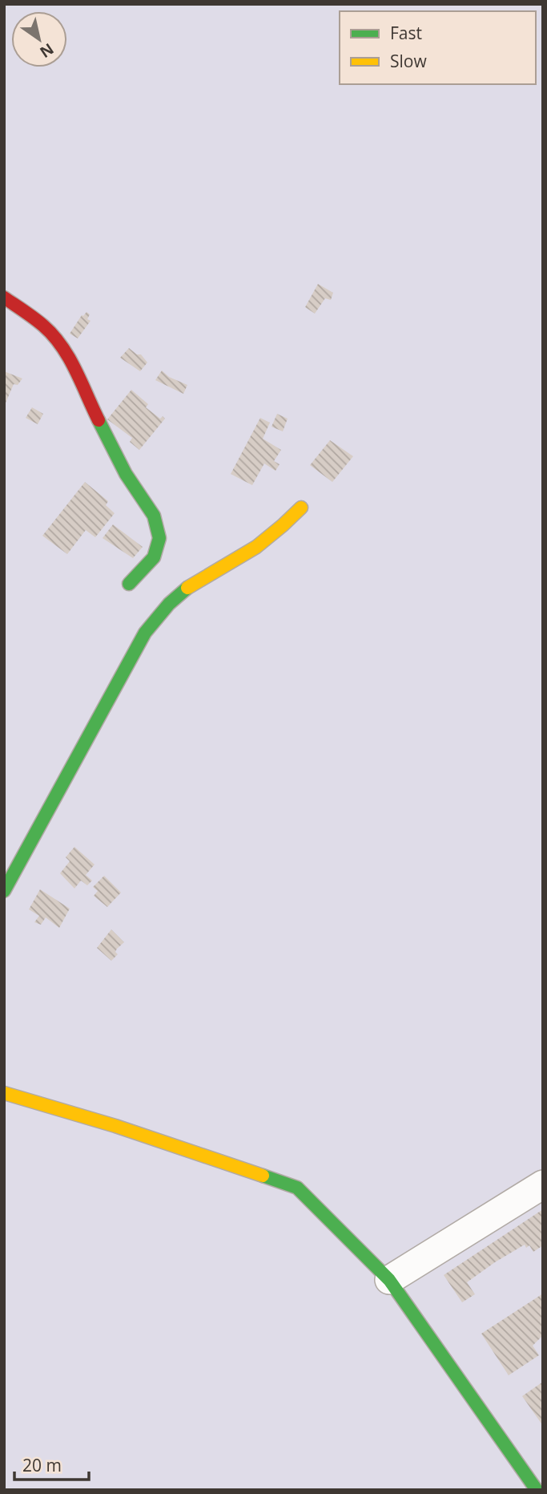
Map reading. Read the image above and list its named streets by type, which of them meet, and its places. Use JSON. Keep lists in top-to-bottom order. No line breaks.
{"legend":["Fast","Slow"],"scale_bar":"20 m","north":"bottom right"}
